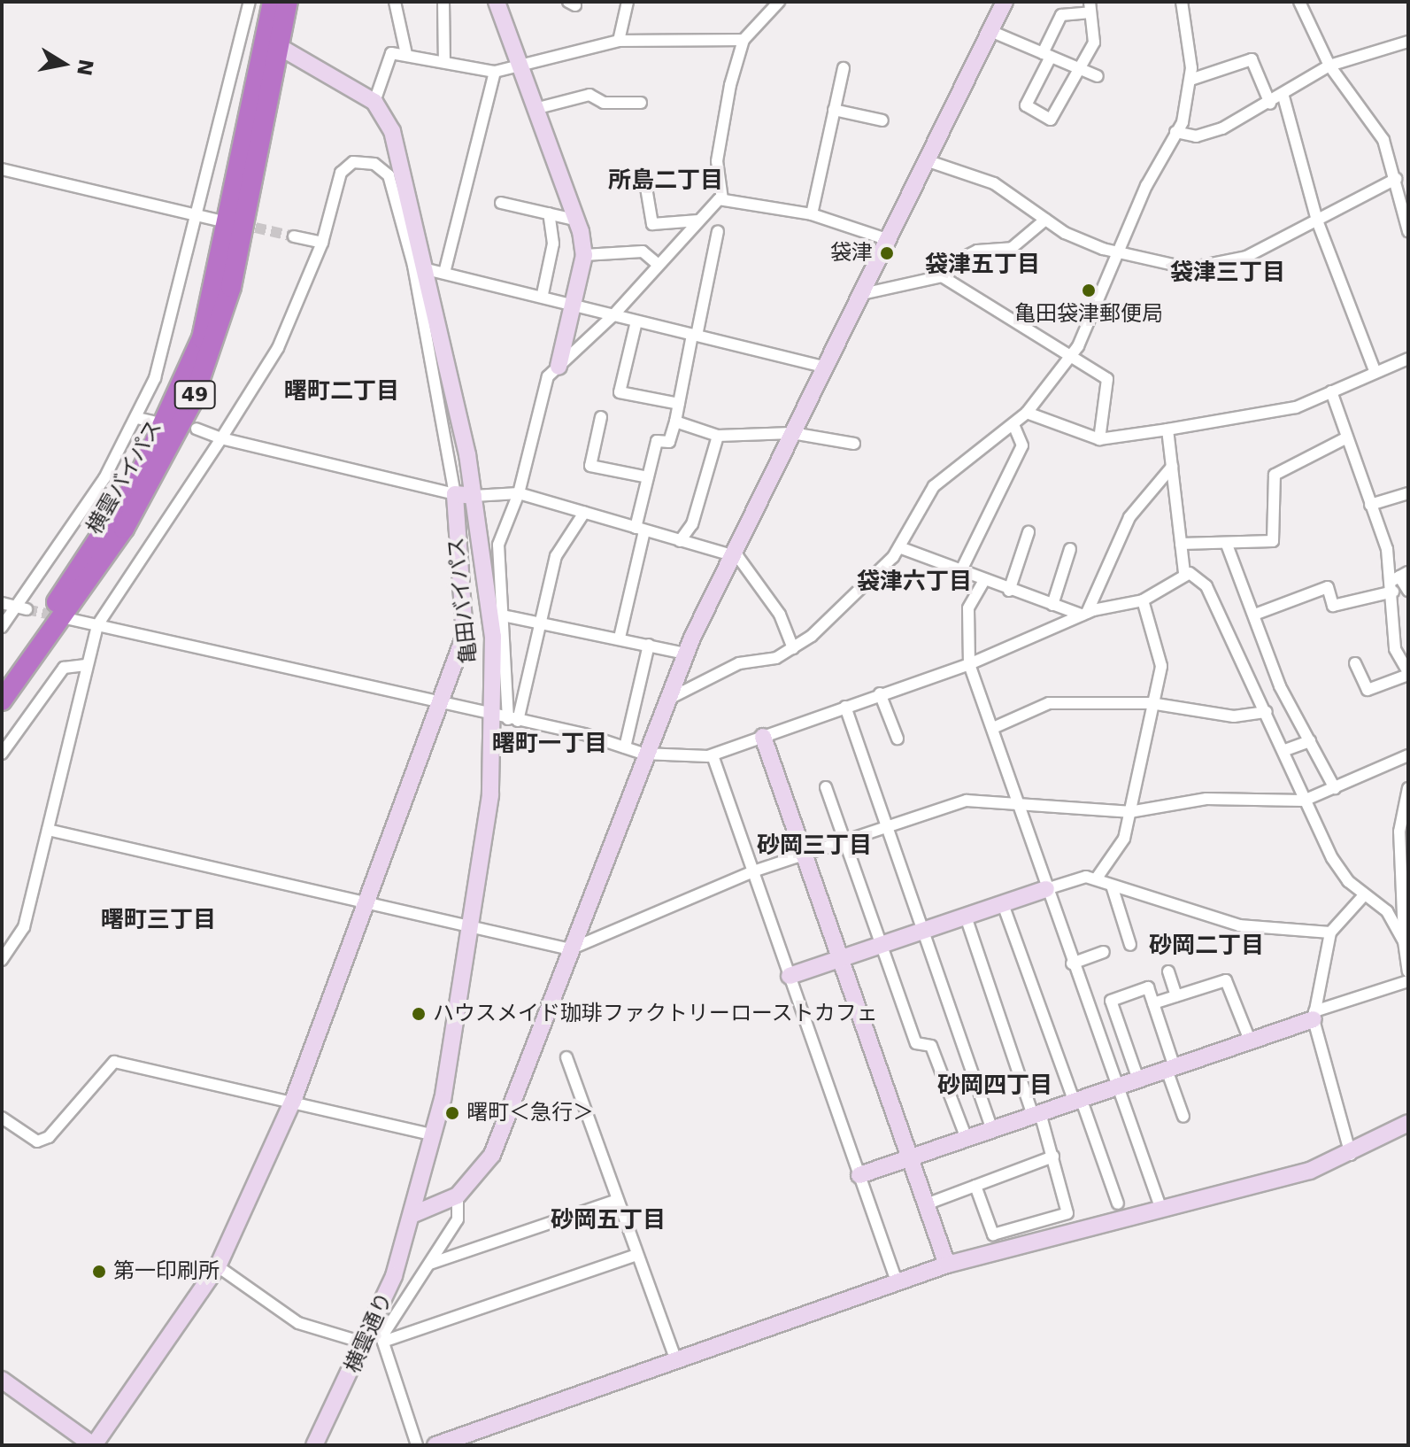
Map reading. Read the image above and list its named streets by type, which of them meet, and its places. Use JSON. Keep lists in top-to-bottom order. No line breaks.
{"streets":{"highway":["49","横雲バイパス"],"street":["亀田バイパス","横雲通り"]},"crossings":[["49","横雲バイパス"],["亀田バイパス","横雲通り"]],"districts":["所島二丁目","袋津五丁目","袋津三丁目","曙町二丁目","袋津六丁目","曙町一丁目","砂岡三丁目","曙町三丁目","砂岡二丁目","砂岡四丁目","砂岡五丁目"],"places":["袋津","亀田袋津郵便局","ハウスメイド珈琲ファクトリーローストカフェ","曙町＜急行＞","第一印刷所"],"north":"right"}
